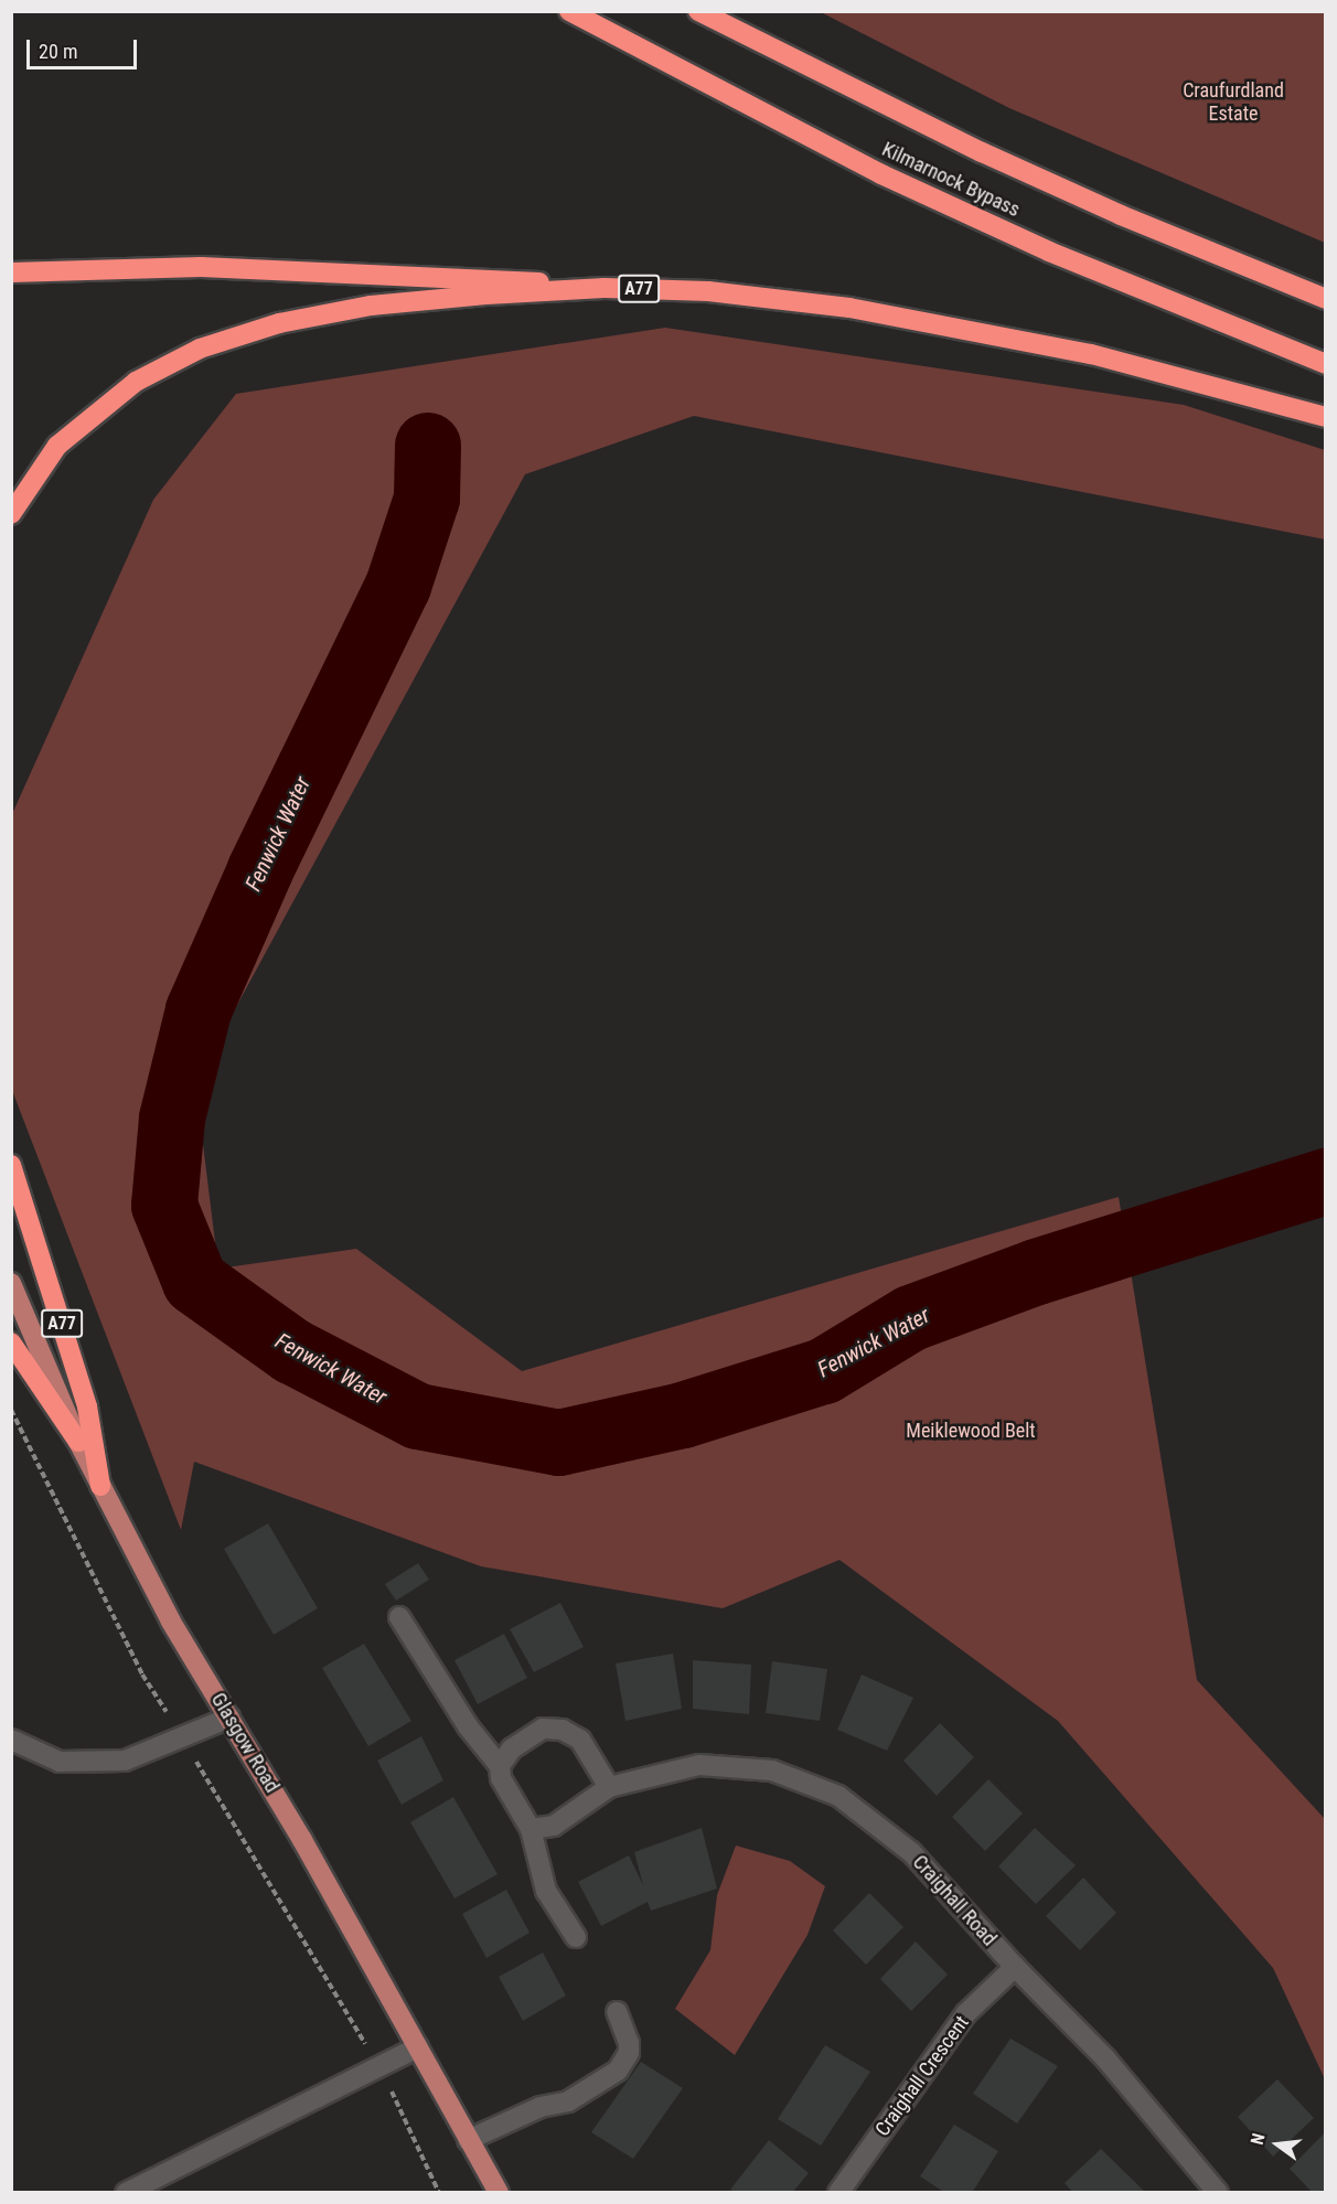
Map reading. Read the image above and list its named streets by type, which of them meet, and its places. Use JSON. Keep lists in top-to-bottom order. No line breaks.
{"streets":{"highway":["Kilmarnock Bypass","A77"],"main road":["Glasgow Road"],"street":["Craighall Road","Craighall Crescent"]},"crossings":[["A77","Glasgow Road"],["Craighall Road","Craighall Crescent"]],"water":["Fenwick Water"],"parks":["Craufurdland Estate","Meiklewood Belt"],"scale_bar":"20 m","north":"left"}
